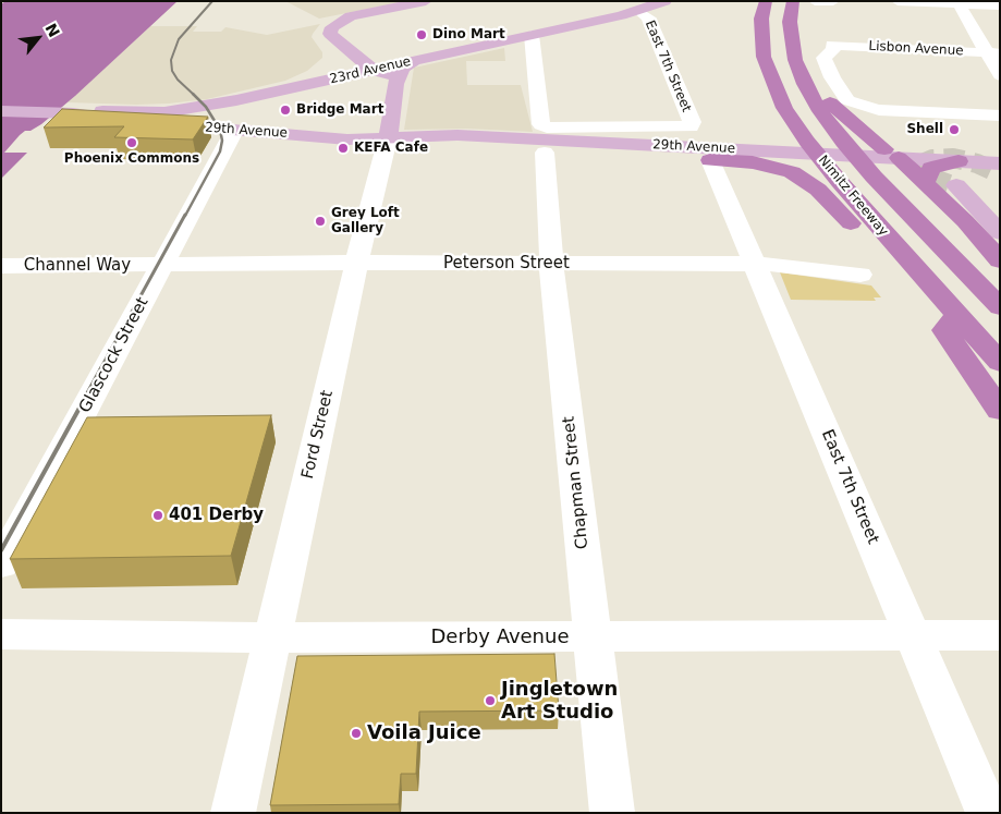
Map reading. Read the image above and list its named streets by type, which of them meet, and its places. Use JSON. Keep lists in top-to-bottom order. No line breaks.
{"streets":{"highway":["Nimitz Freeway"],"main road":["East 7th Street","23rd Avenue","29th Avenue","Ford Street"],"street":["Lisbon Avenue","Peterson Street","Channel Way","Glascock Street","Chapman Street","Derby Avenue"]},"crossings":[["East 7th Street","23rd Avenue"],["East 7th Street","29th Avenue"],["East 7th Street","Peterson Street"],["East 7th Street","Derby Avenue"],["23rd Avenue","29th Avenue"],["29th Avenue","Glascock Street"],["29th Avenue","Ford Street"],["29th Avenue","Chapman Street"],["Peterson Street","Channel Way"],["Peterson Street","Glascock Street"],["Peterson Street","Ford Street"],["Peterson Street","Chapman Street"],["Channel Way","Glascock Street"],["Ford Street","Derby Avenue"],["Chapman Street","Derby Avenue"]],"places":["Dino Mart","Bridge Mart","Shell","Phoenix Commons","KEFA Cafe","Grey Loft Gallery","401 Derby","Jingletown Art Studio","Voila Juice"],"north":"top right"}
